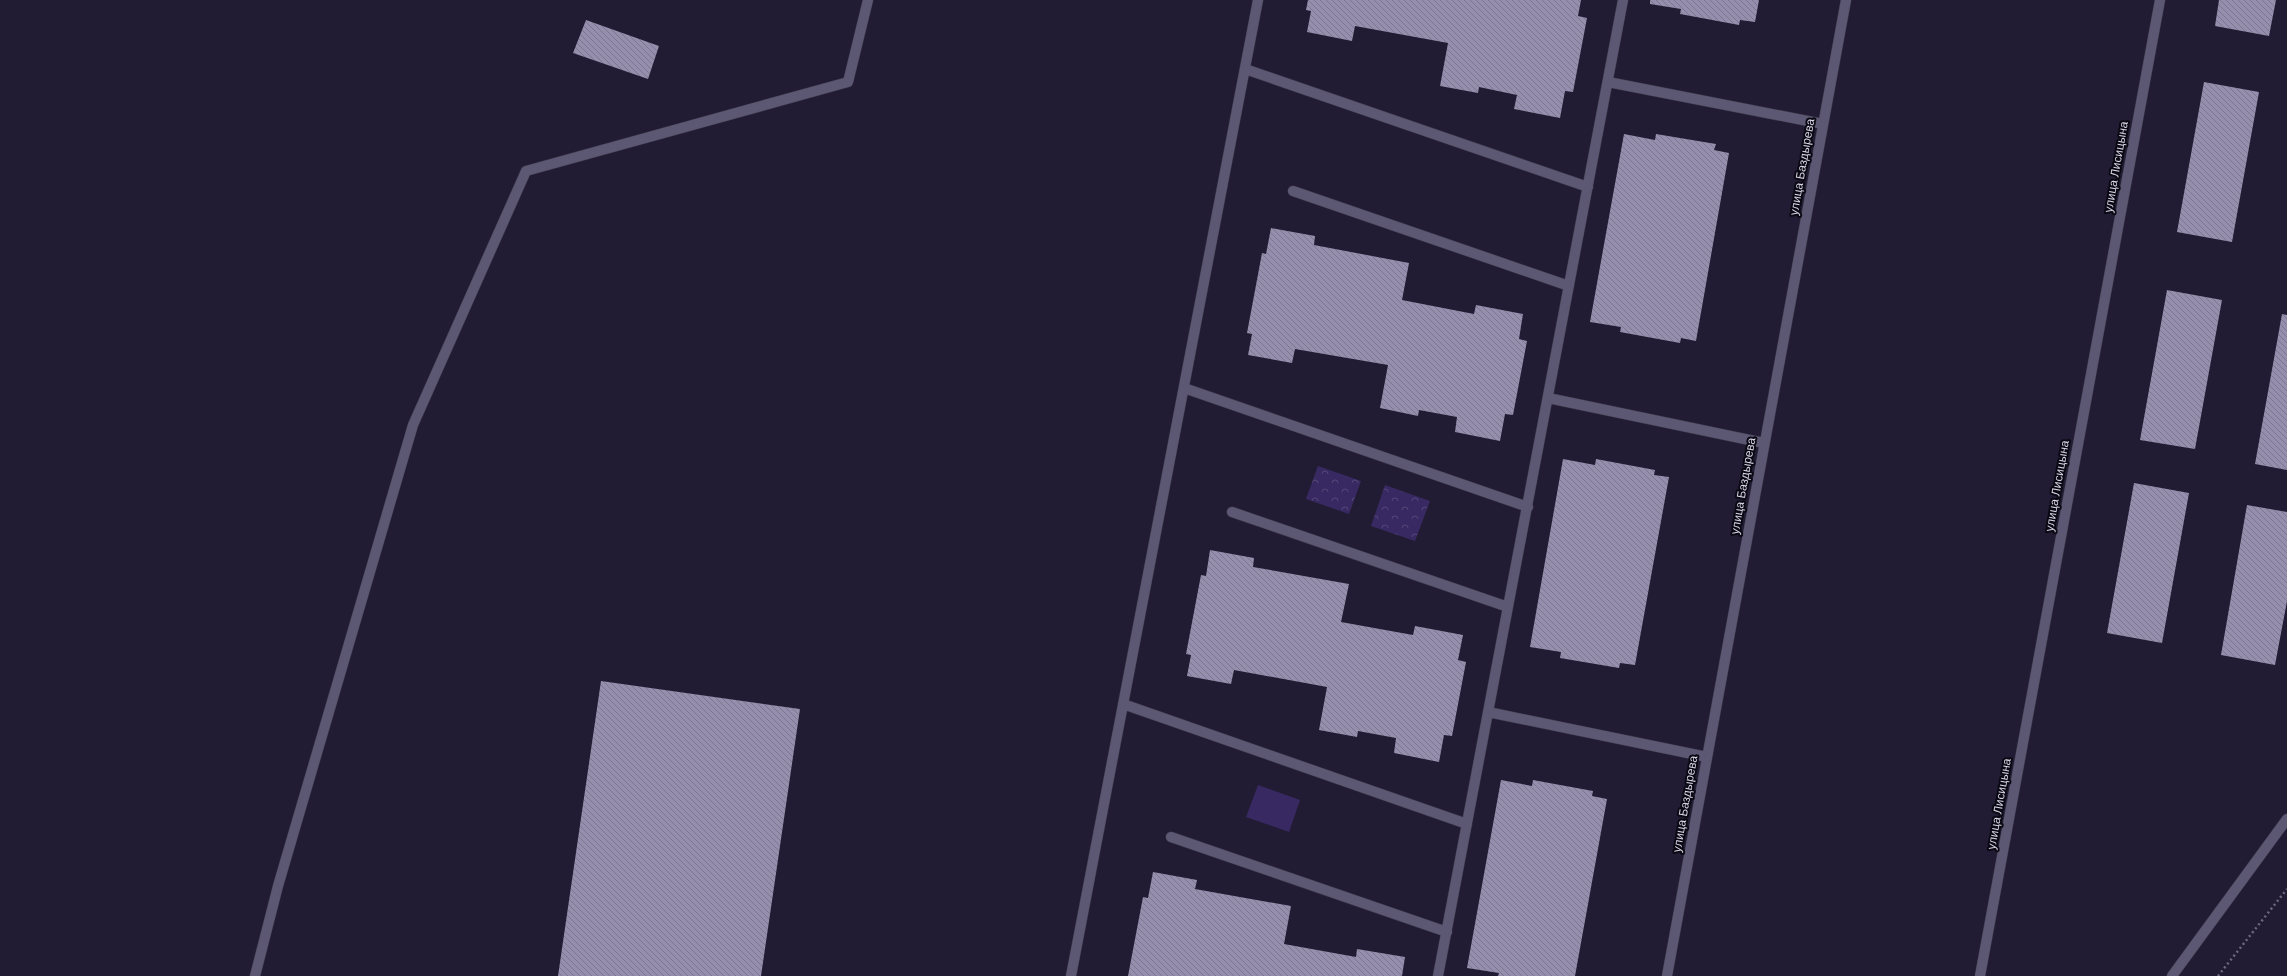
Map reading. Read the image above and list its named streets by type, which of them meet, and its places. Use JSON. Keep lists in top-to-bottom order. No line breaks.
{"streets":{"street":["улица Баздырева","улица Лисицына"]}}
